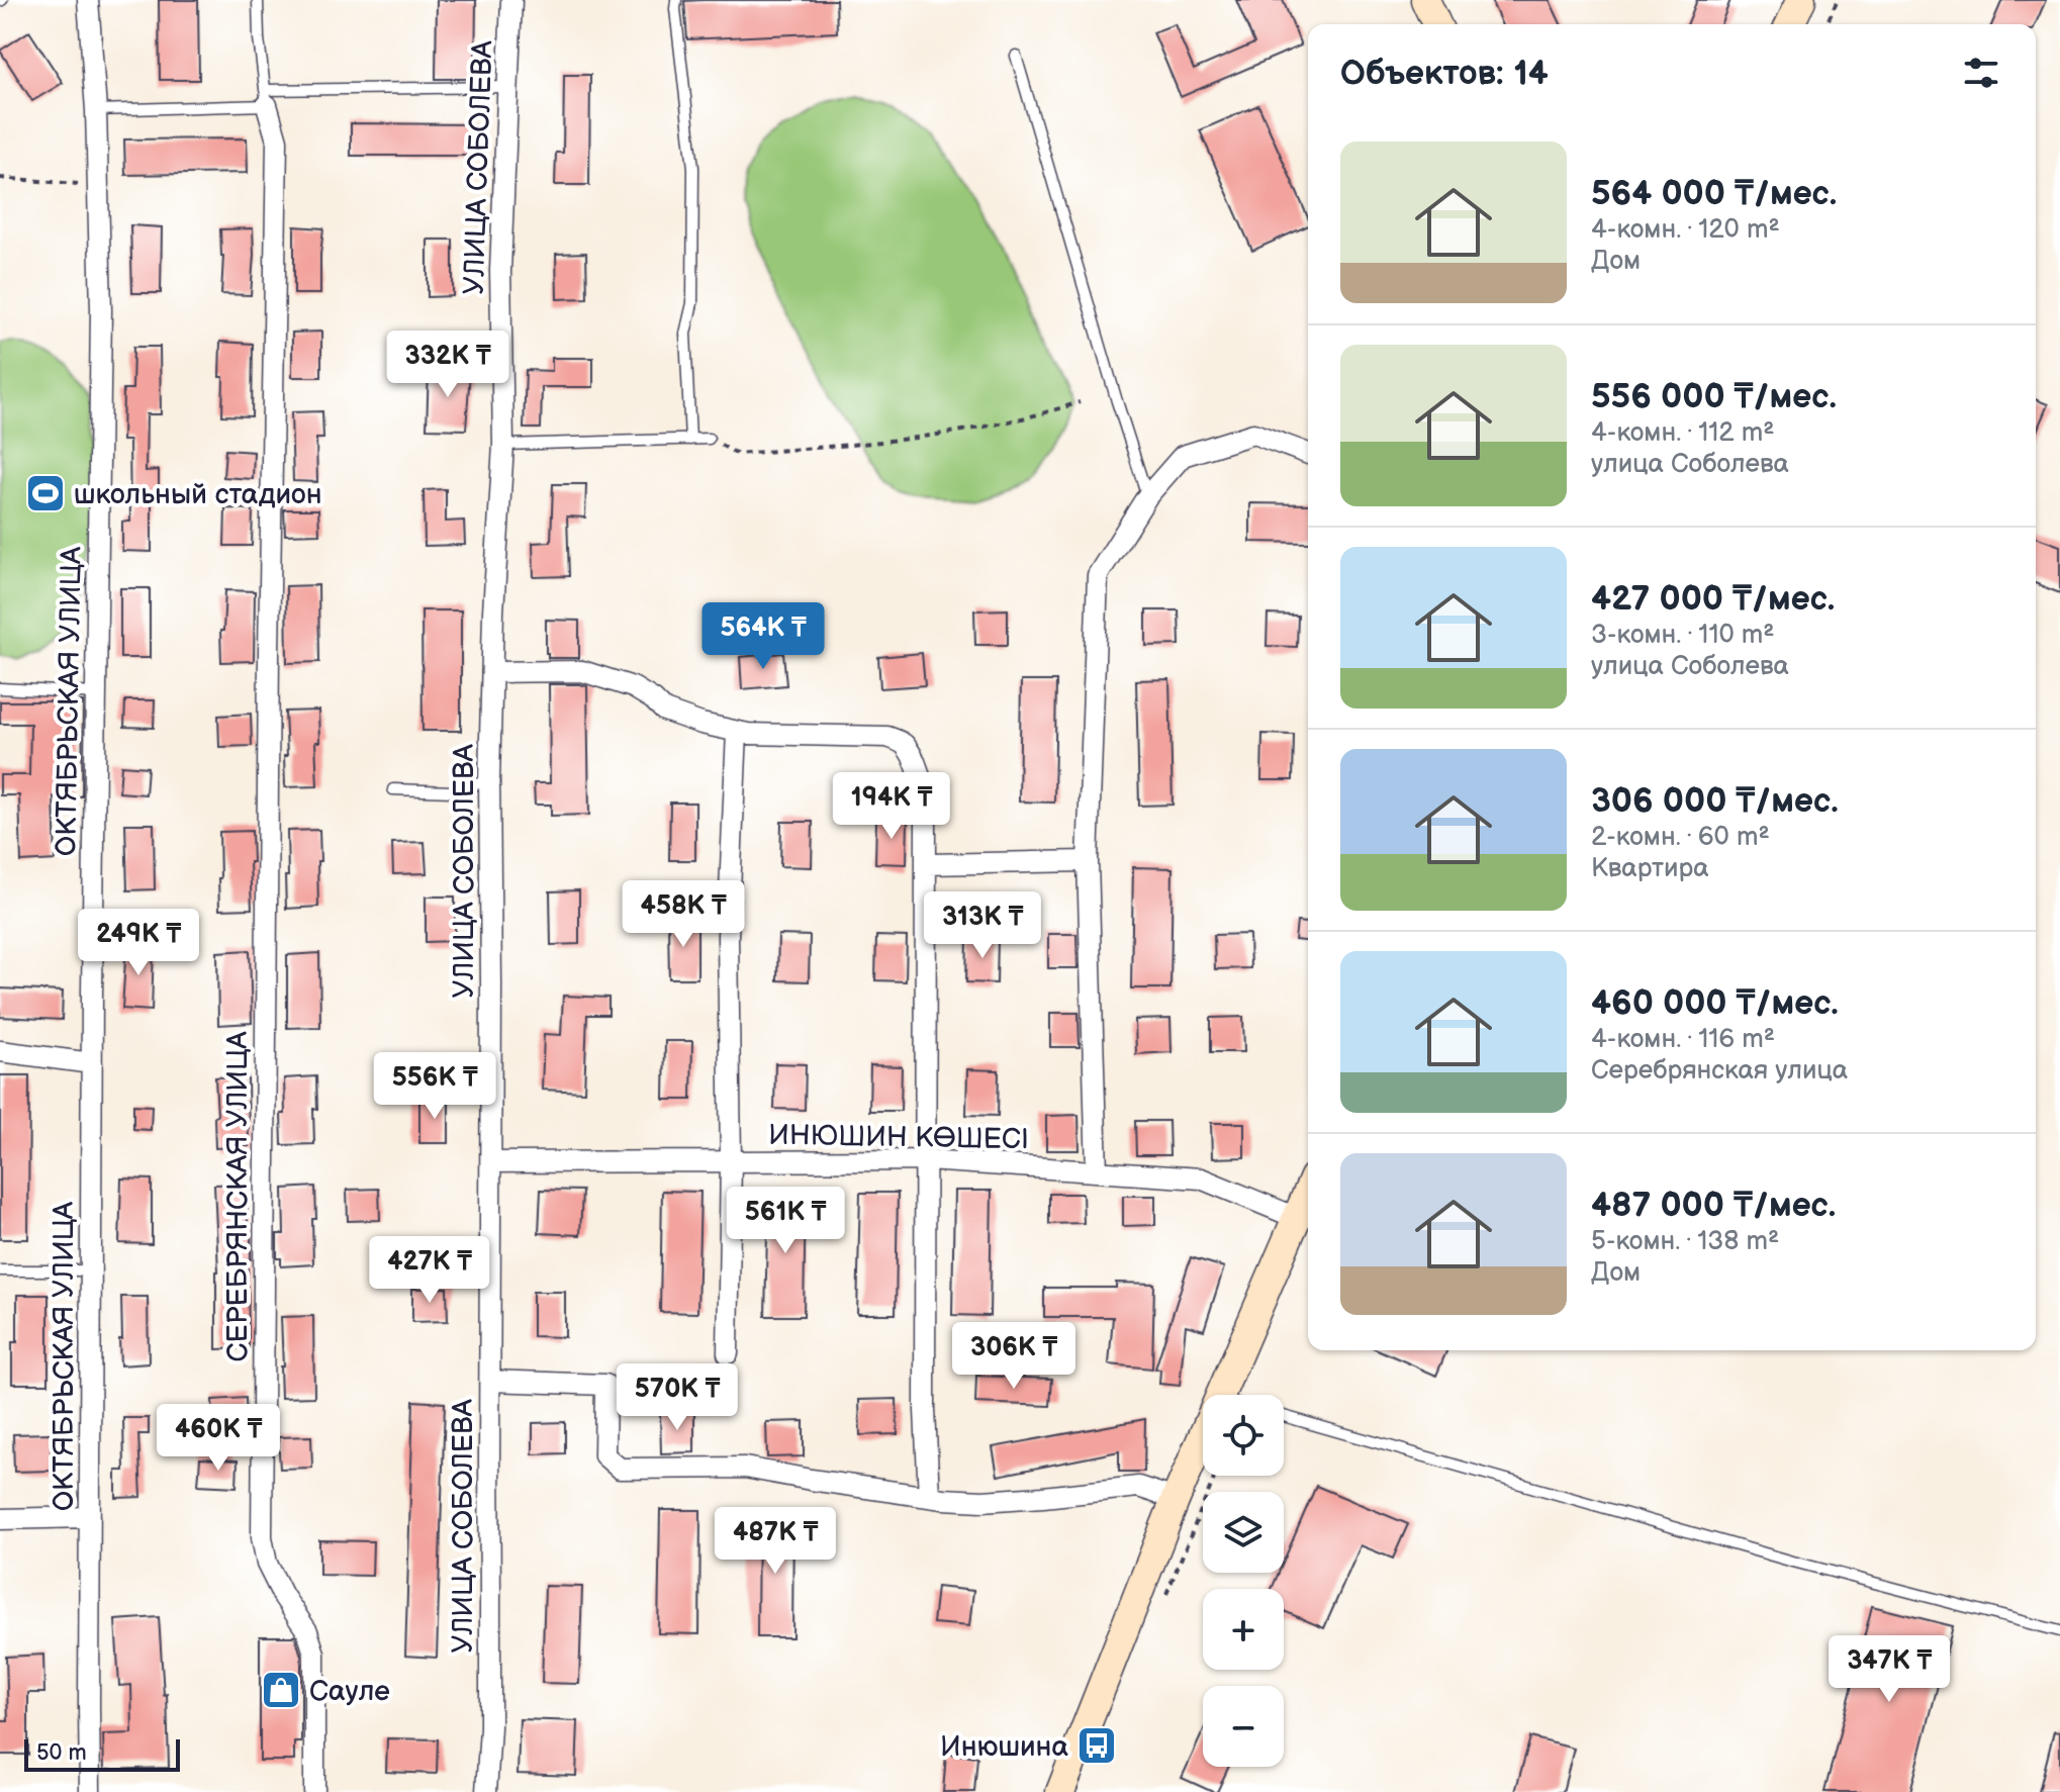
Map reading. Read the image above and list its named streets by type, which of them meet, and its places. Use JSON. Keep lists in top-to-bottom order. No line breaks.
{"streets":{"street":["УЛИЦА СОБОЛЕВА","ОКТЯБРЬСКАЯ УЛИЦА","ИНЮШИН КӨШЕСІ","СЕРЕБРЯНСКАЯ УЛИЦА"]},"crossings":[["УЛИЦА СОБОЛЕВА","ИНЮШИН КӨШЕСІ"]],"places":{"sports":["школьный стадион"],"shop":["Сауле"],"bus stop":["Инюшина"]},"scale_bar":"50 m","page":{"heading":"Объектов: 14","list":[{"name":"564 000 ₸/мес.","note":"4-комн. · 120 m² · Дом"},{"name":"556 000 ₸/мес.","note":"4-комн. · 112 m² · улица Соболева"},{"name":"427 000 ₸/мес.","note":"3-комн. · 110 m² · улица Соболева"},{"name":"306 000 ₸/мес.","note":"2-комн. · 60 m² · Квартира"},{"name":"460 000 ₸/мес.","note":"4-комн. · 116 m² · Серебрянская улица"},{"name":"487 000 ₸/мес.","note":"5-комн. · 138 m² · Дом"}],"price":["332K ₸","564K ₸","194K ₸","458K ₸","313K ₸","249K ₸","556K ₸","561K ₸","427K ₸","306K ₸","570K ₸","460K ₸","487K ₸","347K ₸"],"map_buttons":["+","−"],"scale":"50 m"}}
